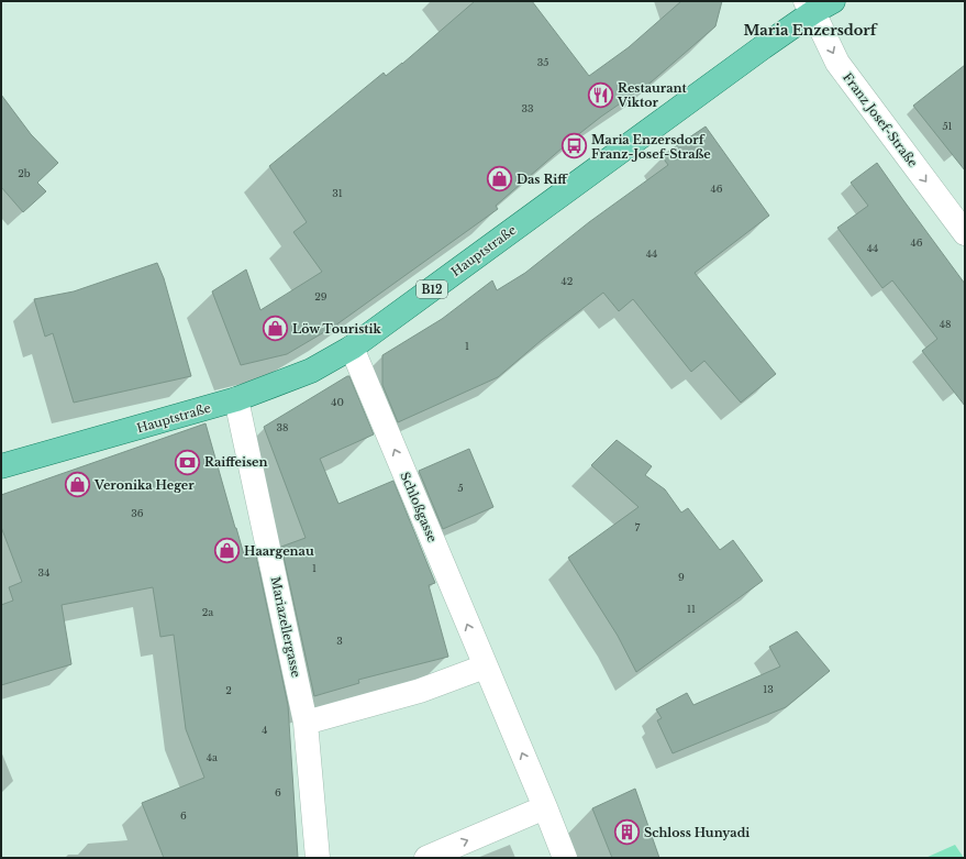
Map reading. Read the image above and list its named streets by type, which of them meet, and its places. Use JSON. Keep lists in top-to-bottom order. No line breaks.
{"streets":{"main road":["Hauptstraße","B12"],"street":["Franz Josef-Straße","Schloßgasse","Mariazellergasse"]},"crossings":[["Franz Josef-Straße","Hauptstraße"],["Hauptstraße","Schloßgasse"],["Hauptstraße","Mariazellergasse"]],"one_way":["Franz Josef-Straße","Schloßgasse"],"districts":["Maria Enzersdorf"],"places":{"restaurant":["Restaurant Viktor"],"bus stop":["Maria Enzersdorf Franz-Josef-Straße"],"shop":["Das Riff","Löw Touristik","Veronika Heger","Haargenau"],"bank":["Raiffeisen"],"building":["Schloss Hunyadi"]},"house_numbers":["35","33","51","2b","46","31","46","44","44","42","29","48","1","40","38","5","36","7","1","34","9","11","2a","3","13","2","4","4a","6","6"]}
